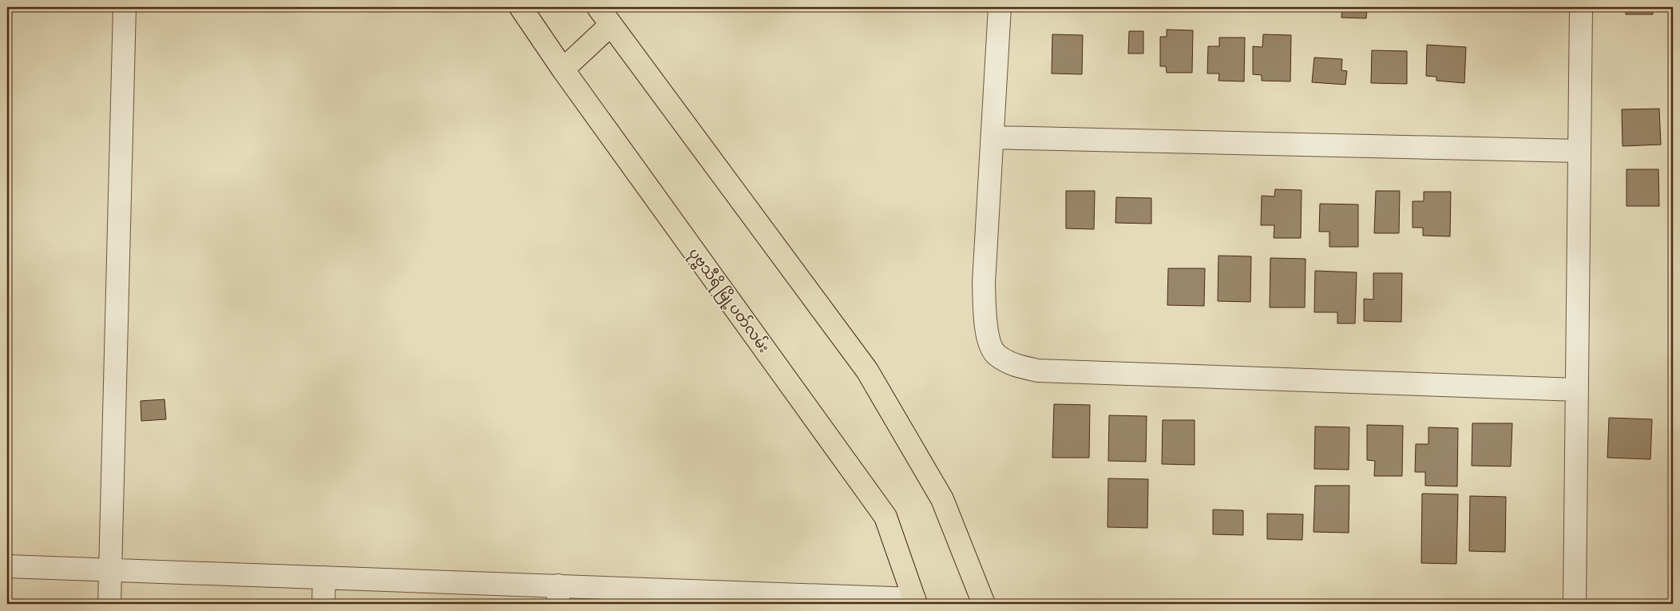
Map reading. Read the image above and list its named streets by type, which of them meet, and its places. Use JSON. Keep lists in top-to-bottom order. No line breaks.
{"streets":{"main road":["ပုဗ္ဗသီရိ မြို့ပတ်လမ်း"]}}
